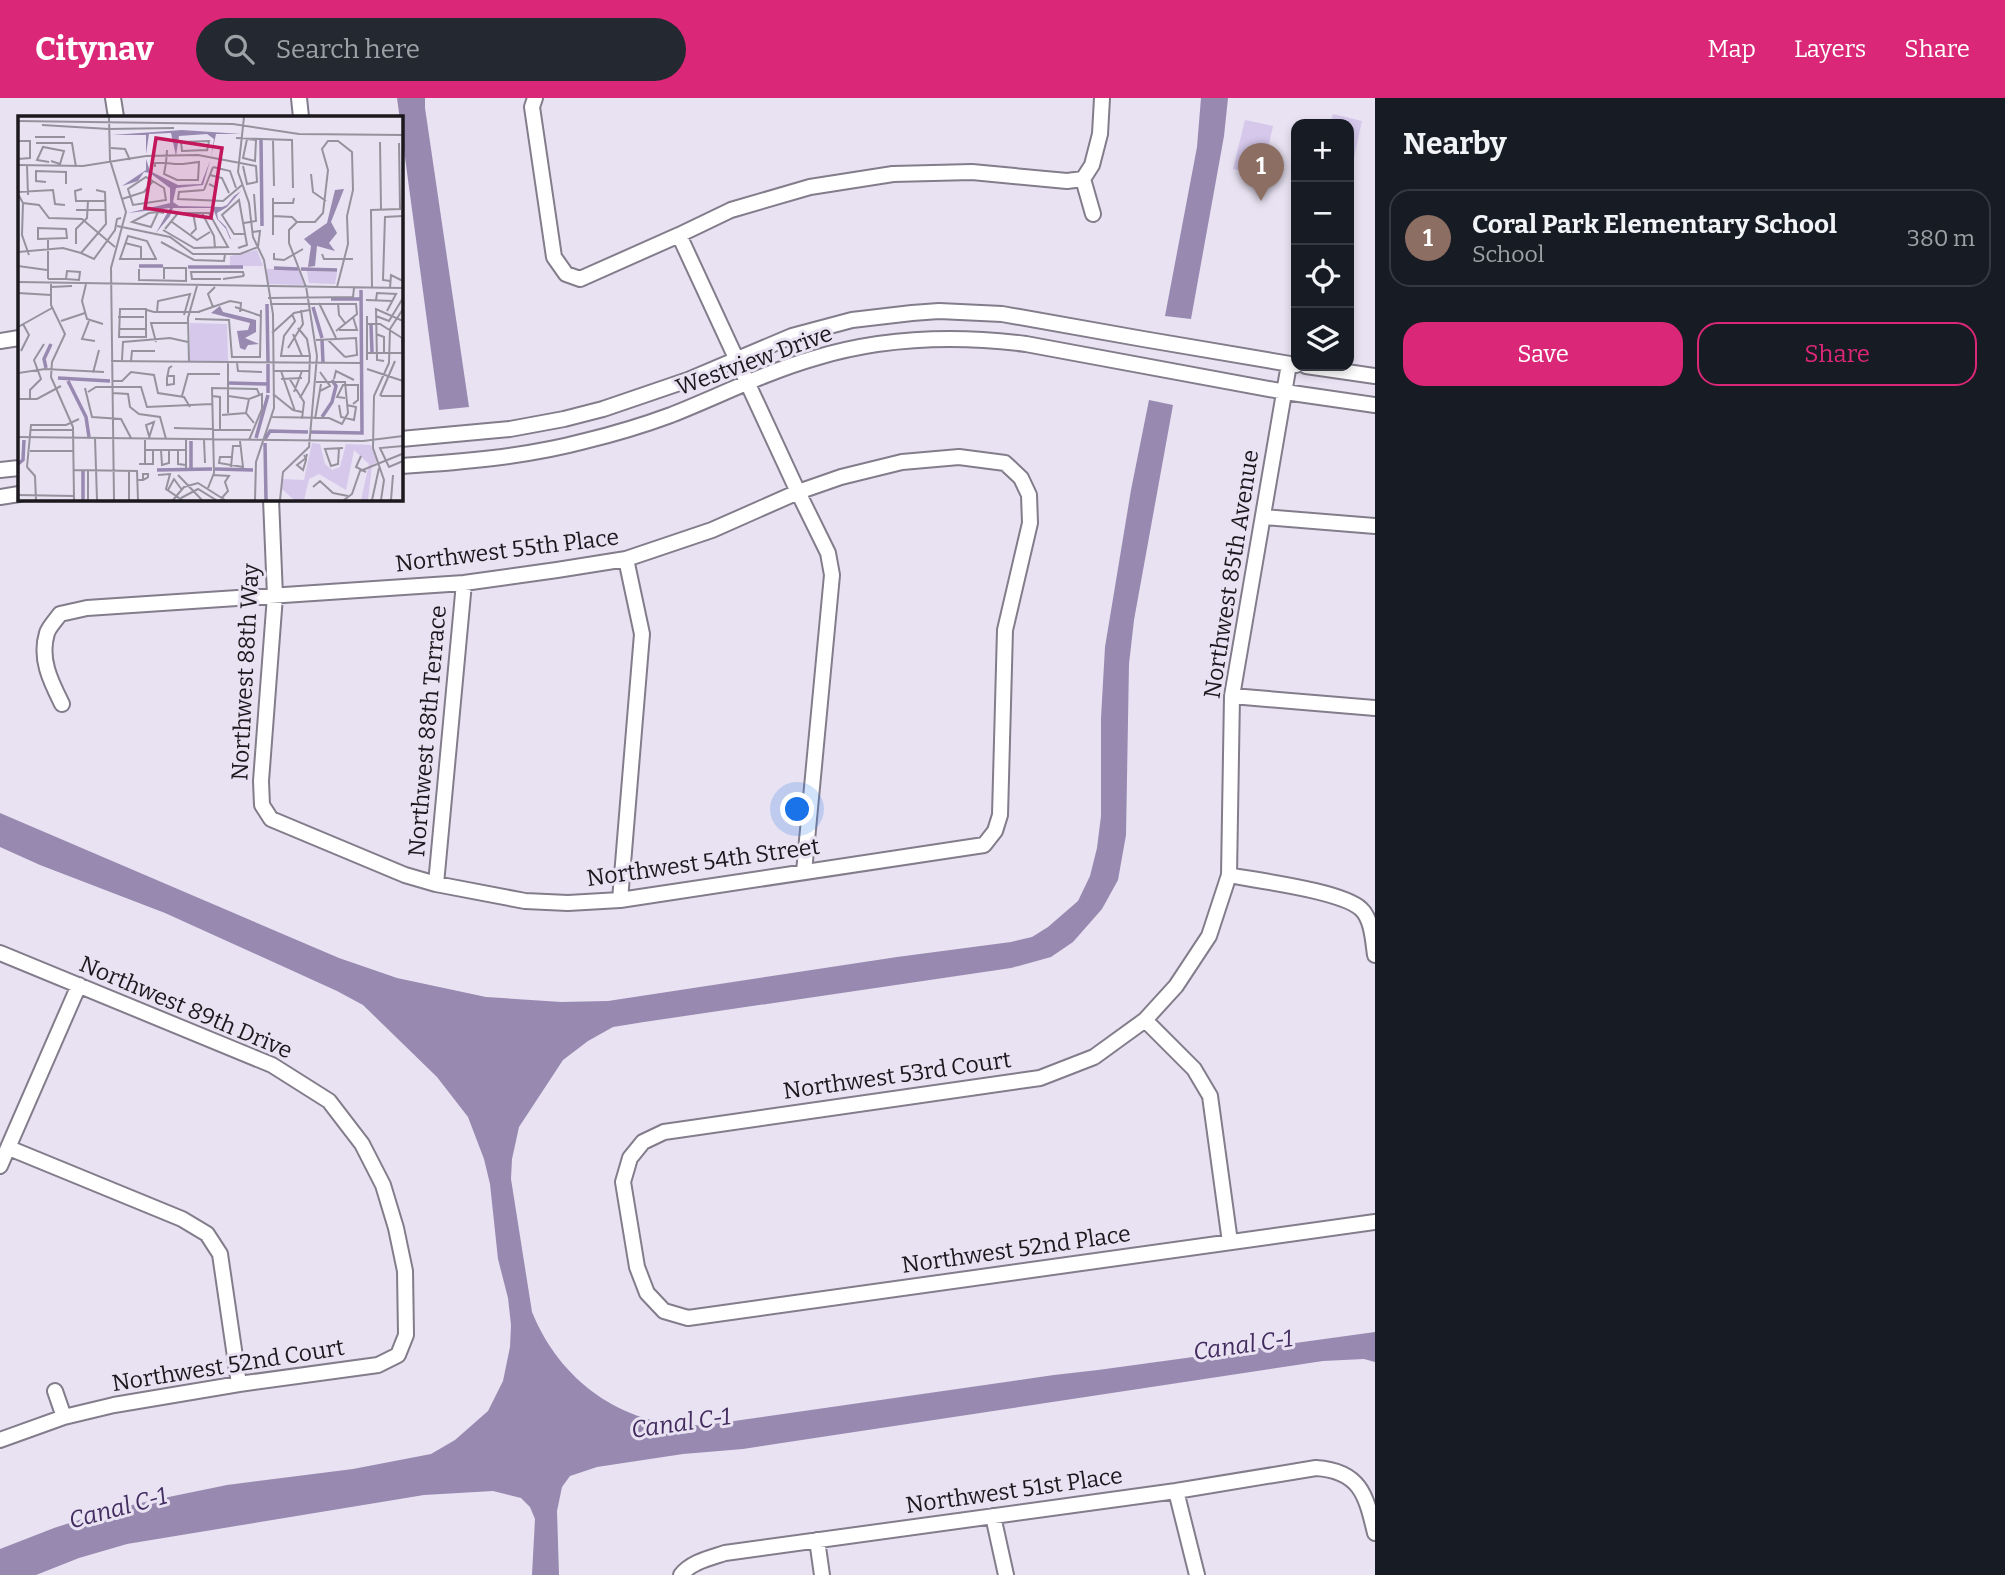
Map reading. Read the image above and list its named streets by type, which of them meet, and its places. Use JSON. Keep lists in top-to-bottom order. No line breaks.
{"streets":{"street":["Westview Drive","Northwest 55th Place","Northwest 85th Avenue","Northwest 88th Way","Northwest 88th Terrace","Northwest 54th Street","Northwest 89th Drive","Northwest 53rd Court","Northwest 52nd Place","Northwest 52nd Court","Northwest 51st Place"]},"crossings":[["Westview Drive","Northwest 85th Avenue"],["Northwest 55th Place","Northwest 88th Way"],["Northwest 55th Place","Northwest 88th Terrace"],["Northwest 55th Place","Northwest 54th Street"],["Northwest 85th Avenue","Northwest 53rd Court"],["Northwest 88th Way","Northwest 54th Street"],["Northwest 88th Terrace","Northwest 54th Street"],["Northwest 89th Drive","Northwest 52nd Court"],["Northwest 53rd Court","Northwest 52nd Place"]],"water":["Canal C-1"],"page":{"header":"Citynav","search":"Search here","nav":["Map","Layers","Share"],"heading":"Nearby","map_buttons":["+","−"],"pins":"1","list":[{"mark":"1","name":"Coral Park Elementary School","note":"School","value":"380 m"}],"buttons":["Save","Share"]}}
